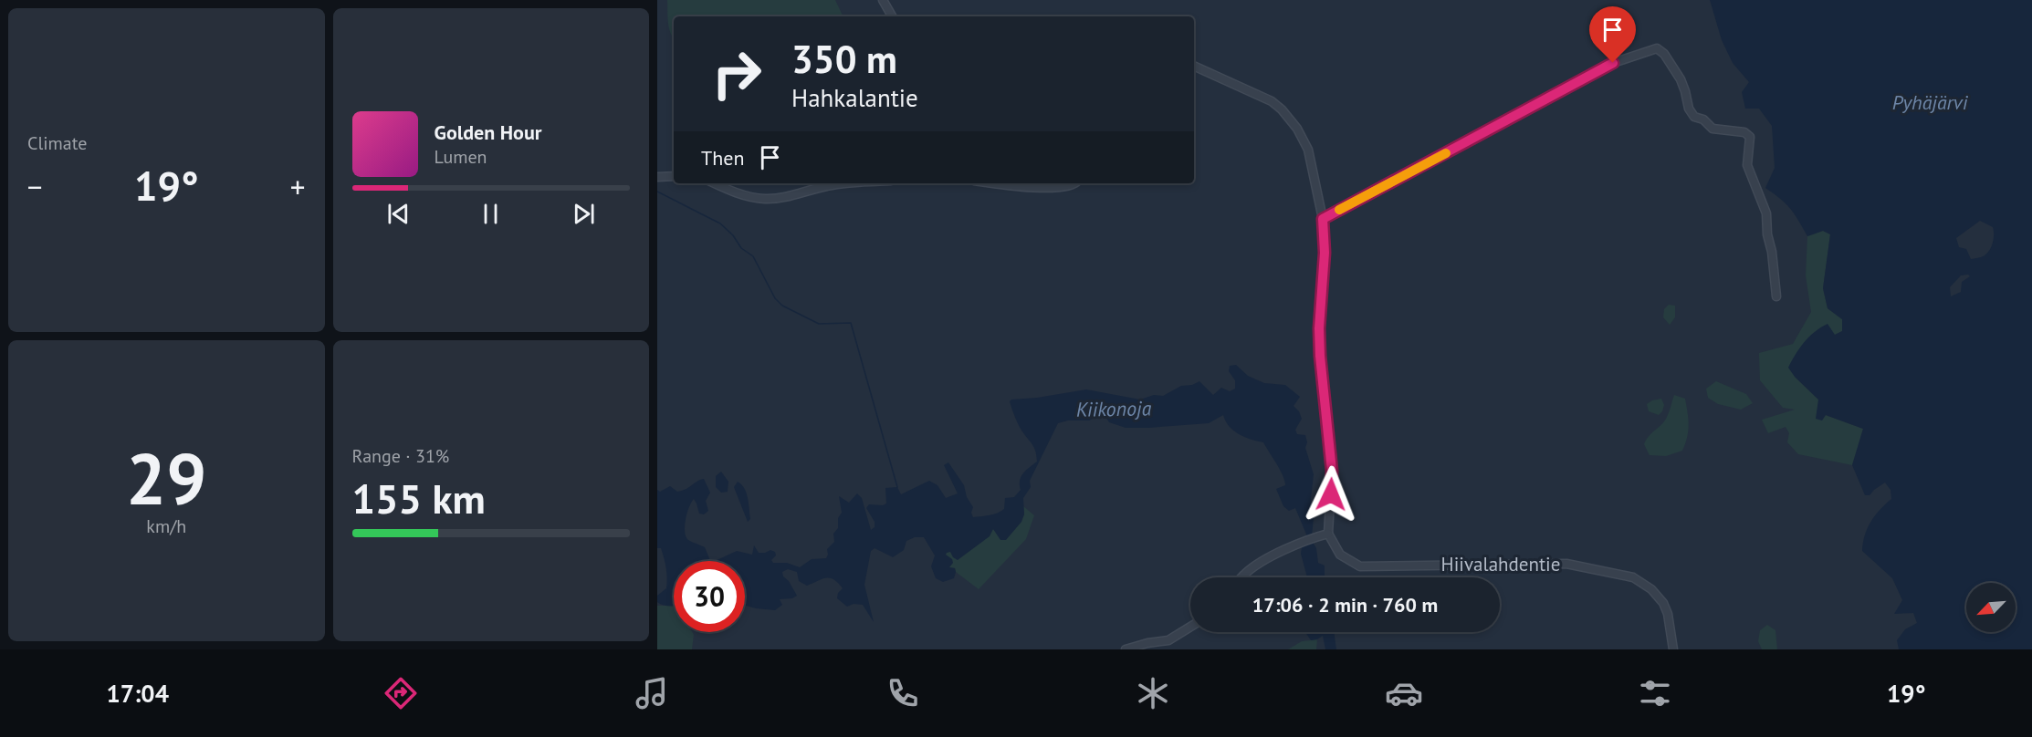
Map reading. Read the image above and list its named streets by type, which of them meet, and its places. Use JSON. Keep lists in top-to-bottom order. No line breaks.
{"streets":{"street":["Hiivalahdentie"]},"water":["Pyhäjärvi","Kiikonoja"],"north":"bottom left","page":{"tile":["Climate",["29","km/h"],["Range · 31%","155 km"]],"turn":["350 m","Hahkalantie"],"song":["Golden Hour","Lumen"],"then":"Then","heat":["−","19°","+"],"limit":"30","trip":"17:06 · 2 min · 760 m","tabs":["17:04","19°"]}}
